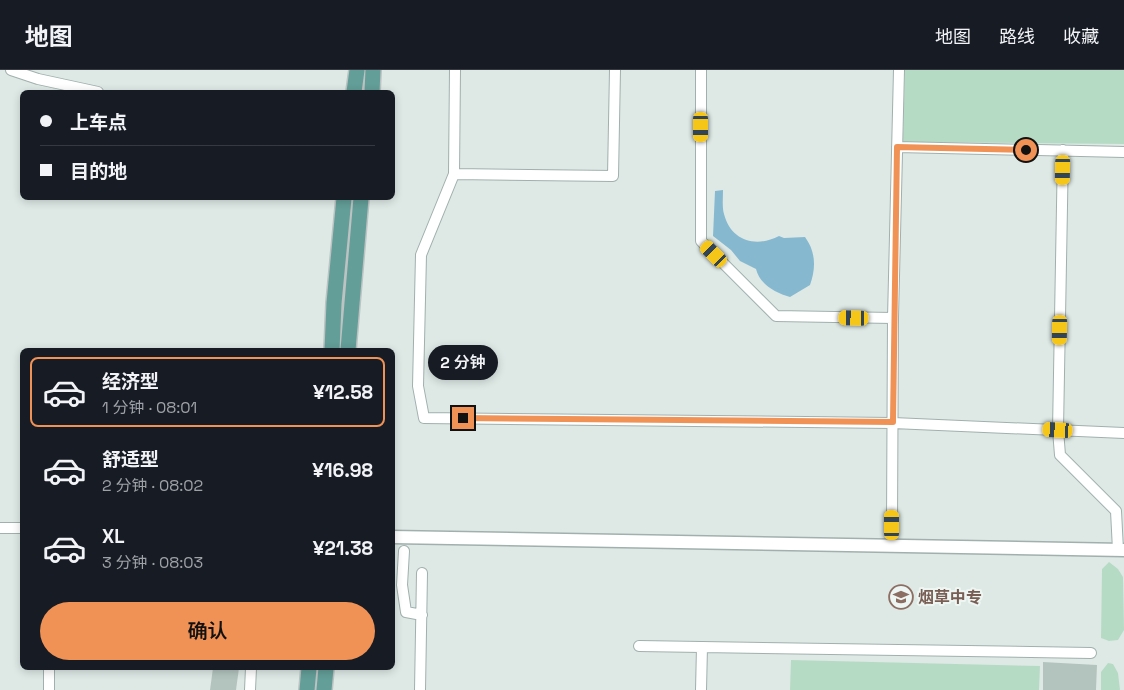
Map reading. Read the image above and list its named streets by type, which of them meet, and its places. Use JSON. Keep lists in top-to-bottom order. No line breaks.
{"places":{"school or university":["烟草中专"]},"page":{"header":"地图","nav":["地图","路线","收藏"],"banner":["上车点","目的地"],"bubble":"2 分钟","list":[{"name":"经济型","note":"1 分钟 · 08:01","value":"¥12.58"},{"name":"舒适型","note":"2 分钟 · 08:02","value":"¥16.98"},{"name":"XL","note":"3 分钟 · 08:03","value":"¥21.38"}],"buttons":"确认"}}
